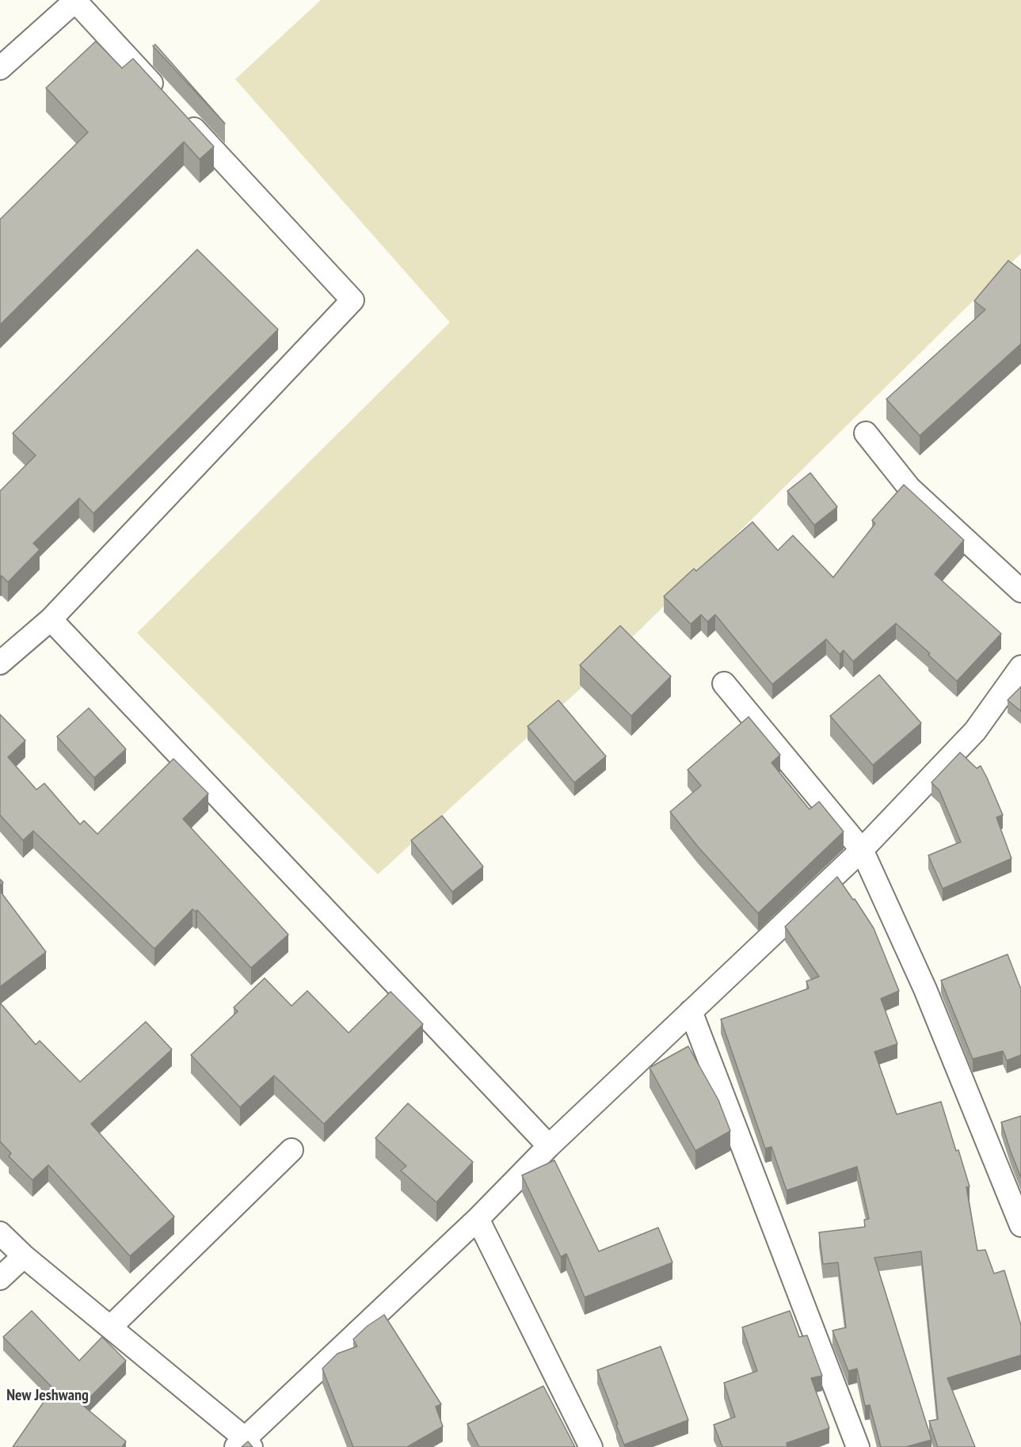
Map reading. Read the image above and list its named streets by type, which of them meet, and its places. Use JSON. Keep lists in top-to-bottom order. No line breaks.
{"districts":["New Jeshwang"]}
